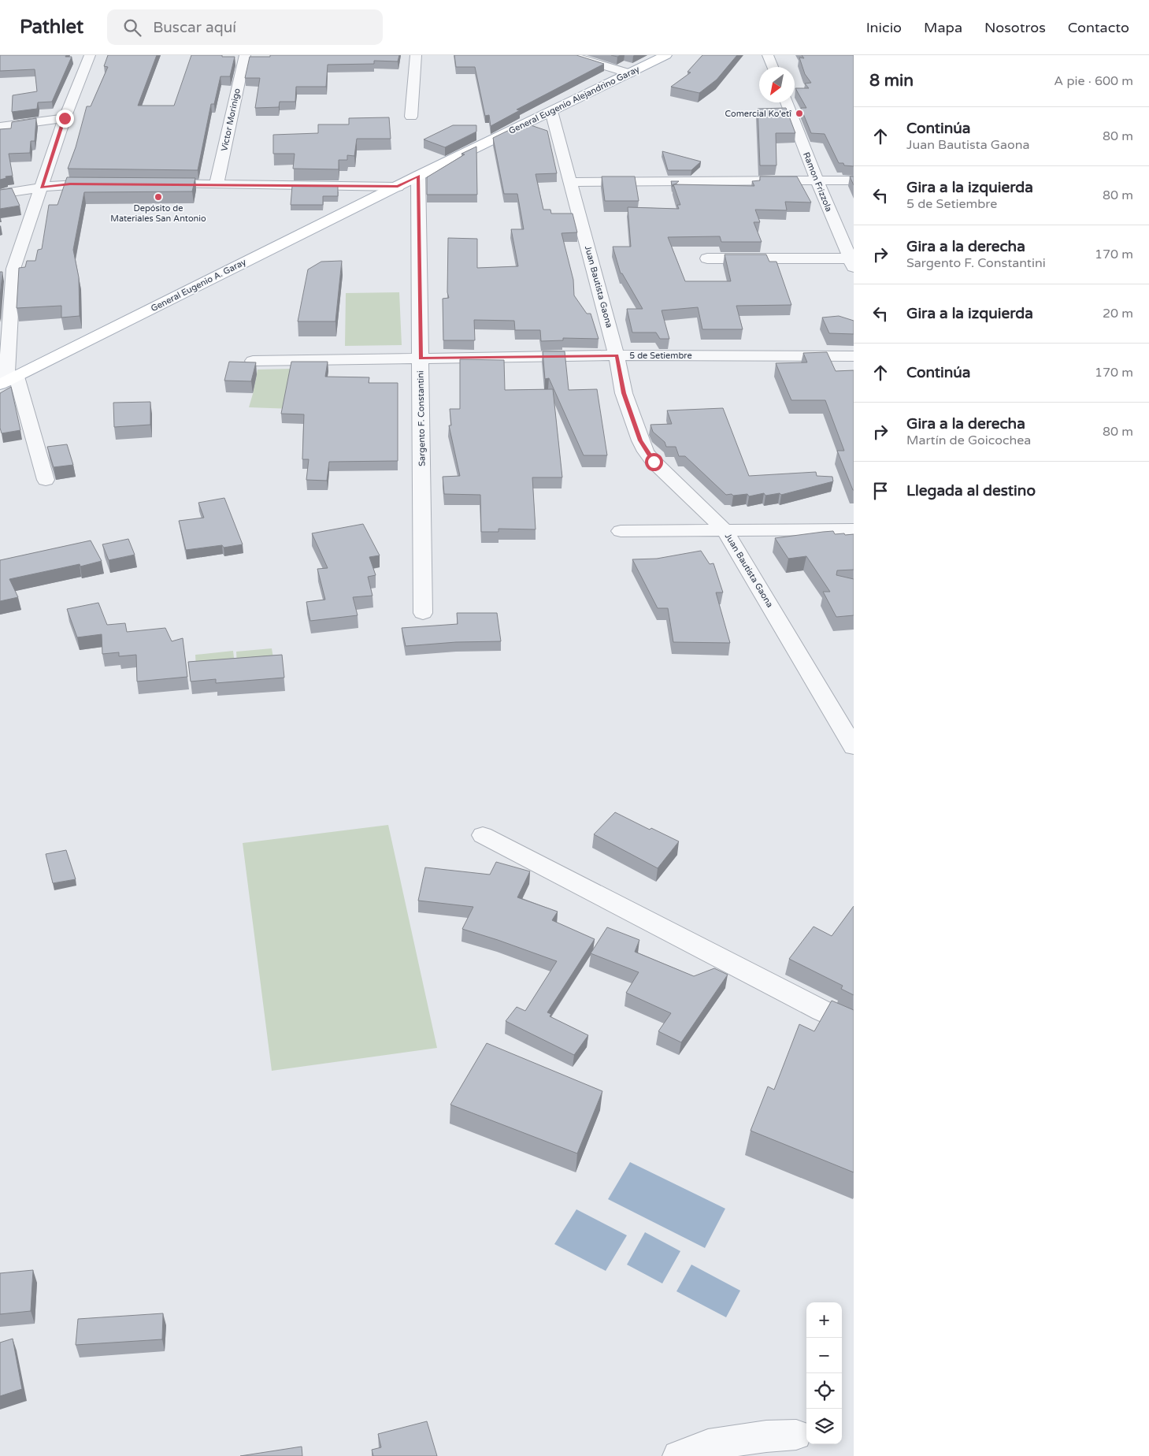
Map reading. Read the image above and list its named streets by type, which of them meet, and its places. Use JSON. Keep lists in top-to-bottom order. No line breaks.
{"streets":{"main road":["General Eugenio Alejandrino Garay","General Eugenio A. Garay"],"street":["Victor Morinigo","Ramon Frizzola","Juan Bautista Gaona","5 de Setiembre","Sargento F. Constantini"]},"crossings":[["General Eugenio Alejandrino Garay","General Eugenio A. Garay"],["General Eugenio Alejandrino Garay","Juan Bautista Gaona"],["General Eugenio Alejandrino Garay","Sargento F. Constantini"],["Juan Bautista Gaona","5 de Setiembre"],["5 de Setiembre","Sargento F. Constantini"]],"places":["Comercial Ko'etî","Depósito de Materiales San Antonio"],"north":"bottom left","page":{"header":"Pathlet","search":"Buscar aquí","nav":["Inicio","Mapa","Nosotros","Contacto"],"heading":["8 min","A pie · 600 m"],"list":[["Continúa","Juan Bautista Gaona","80 m"],["Gira a la izquierda","5 de Setiembre","80 m"],["Gira a la derecha","Sargento F. Constantini","170 m"],["Gira a la izquierda","20 m"],["Continúa","170 m"],["Gira a la derecha","Martín de Goicochea","80 m"],"Llegada al destino"],"map_buttons":["+","−"]}}
